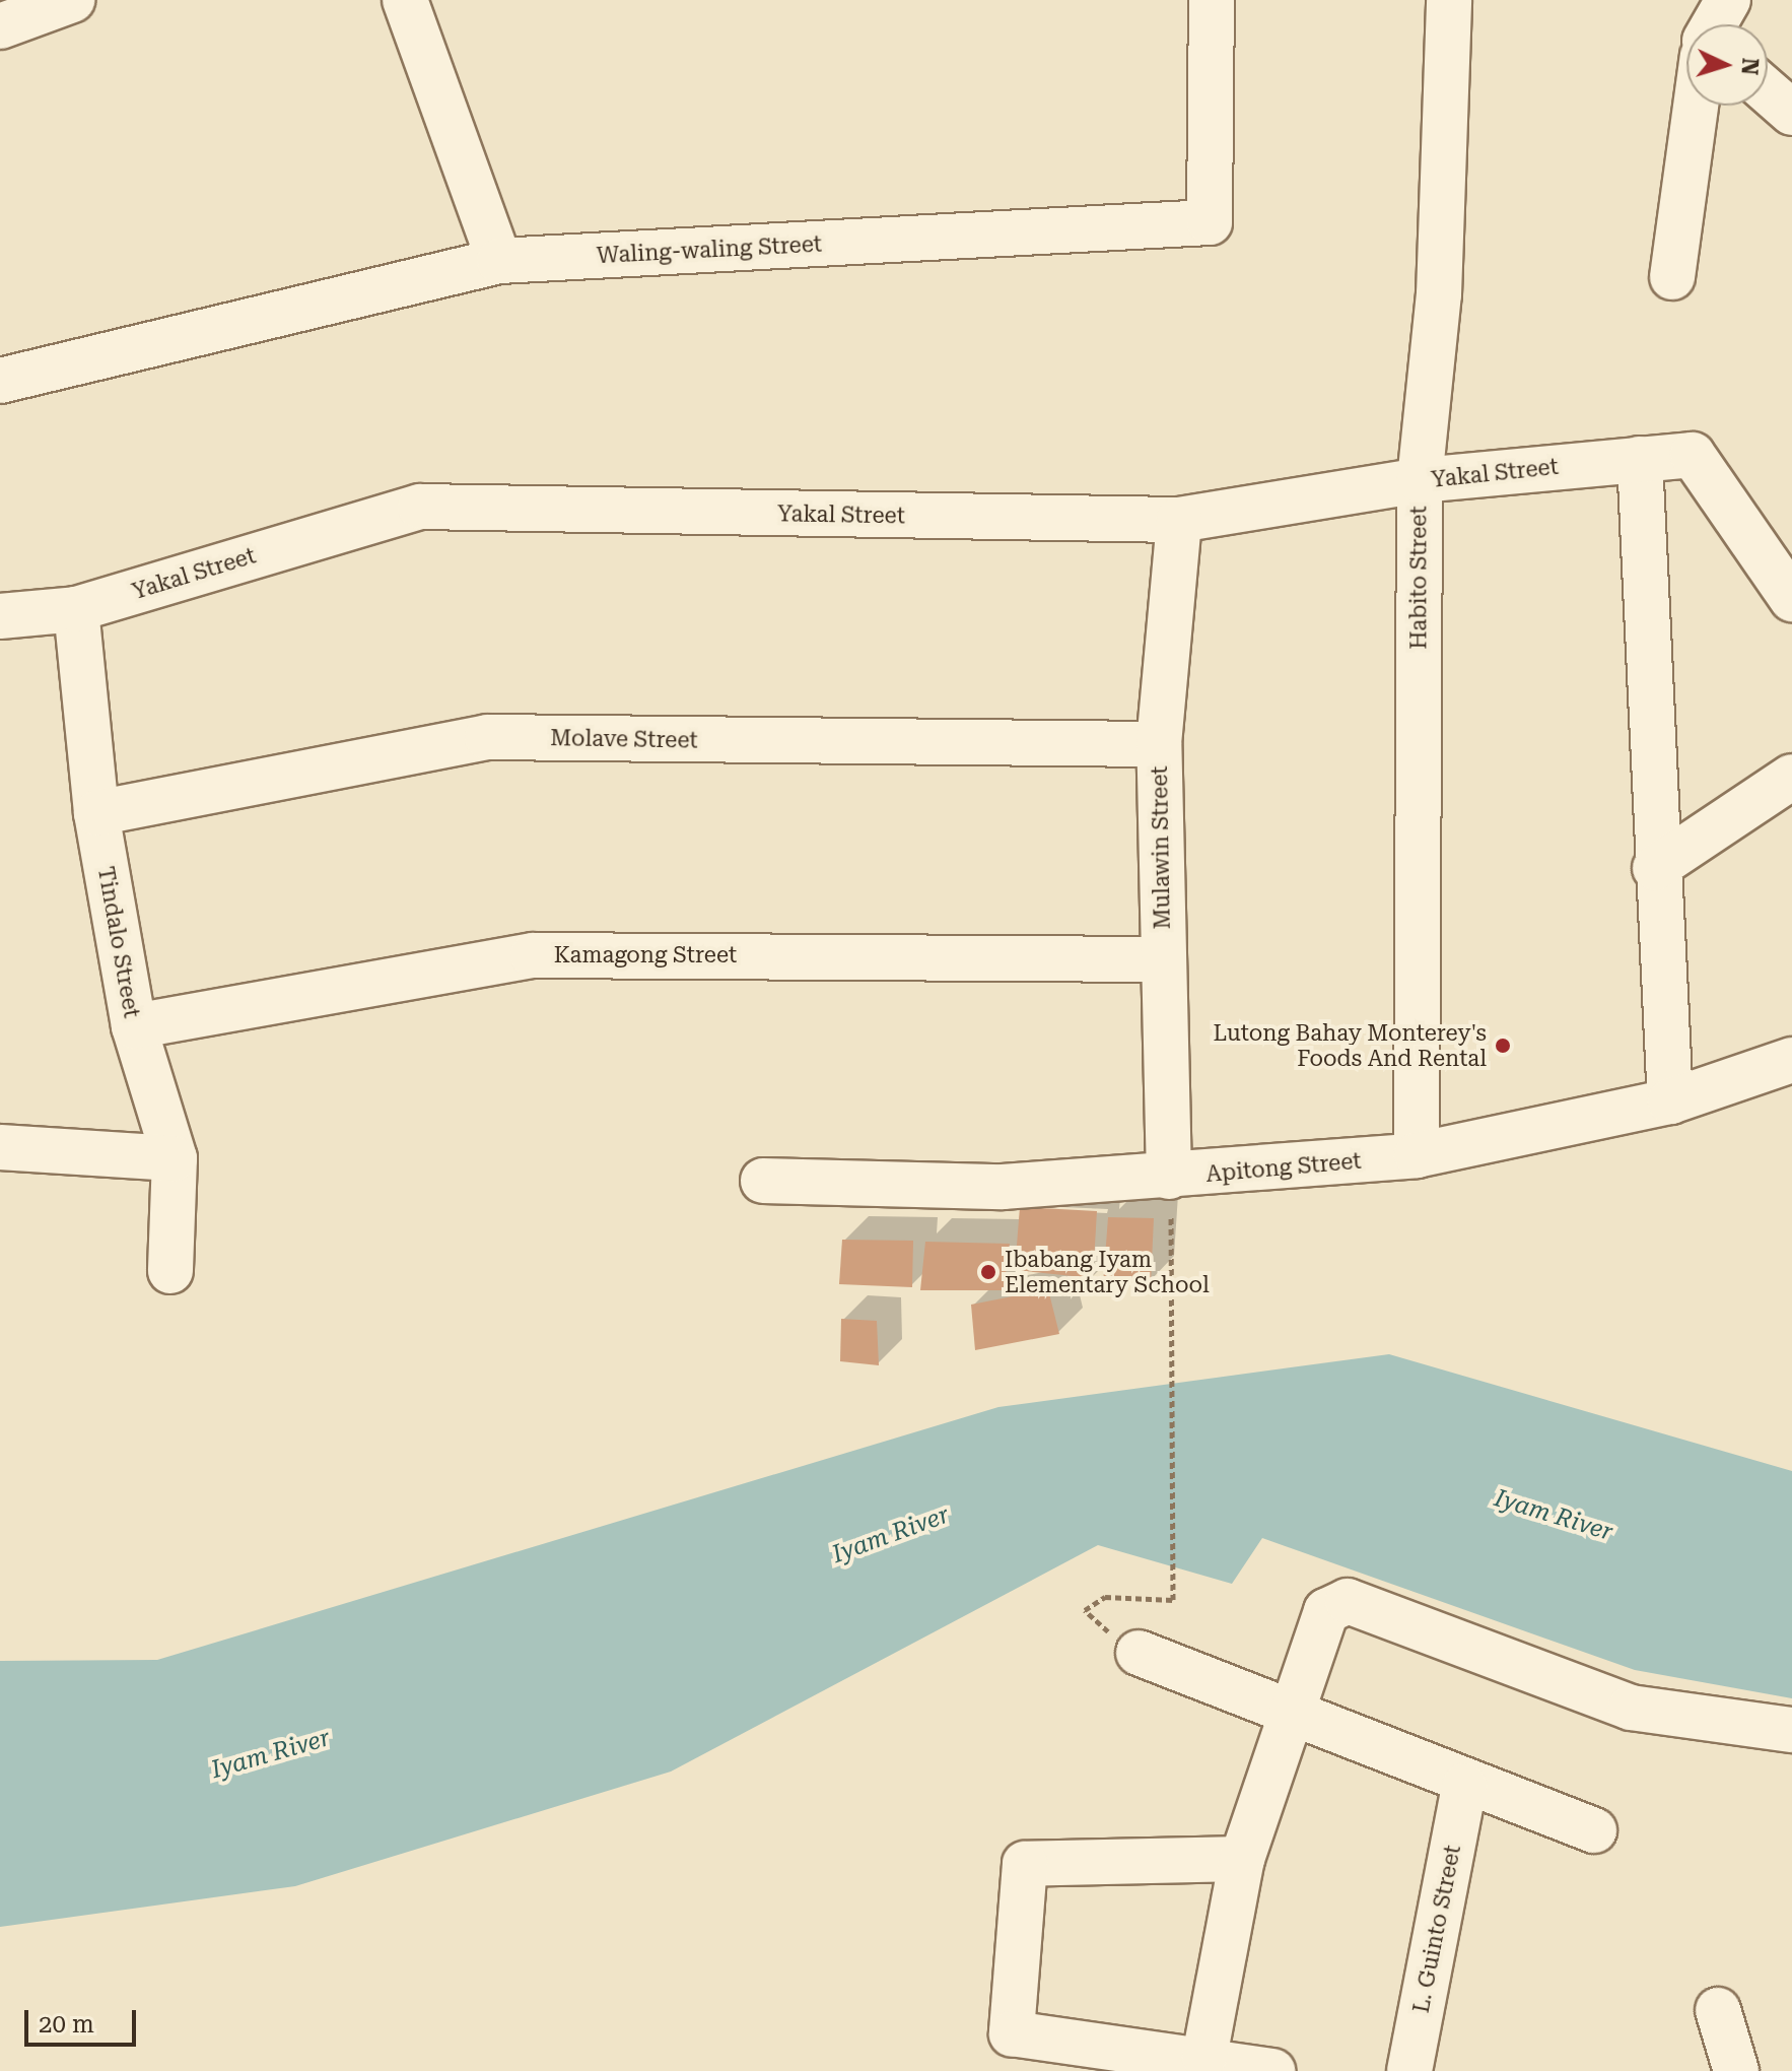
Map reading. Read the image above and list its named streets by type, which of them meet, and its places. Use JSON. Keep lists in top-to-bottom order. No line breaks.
{"streets":{"street":["Waling-waling Street","Yakal Street","Habito Street","Molave Street","Mulawin Street","Tindalo Street","Kamagong Street","Apitong Street","L. Guinto Street"]},"crossings":[["Yakal Street","Habito Street"],["Yakal Street","Mulawin Street"],["Yakal Street","Tindalo Street"],["Habito Street","Apitong Street"],["Molave Street","Mulawin Street"],["Molave Street","Tindalo Street"],["Mulawin Street","Kamagong Street"],["Mulawin Street","Apitong Street"],["Tindalo Street","Kamagong Street"]],"water":["Iyam River"],"places":["Lutong Bahay Monterey's Foods And Rental","Ibabang Iyam Elementary School"],"scale_bar":"20 m","north":"right"}
